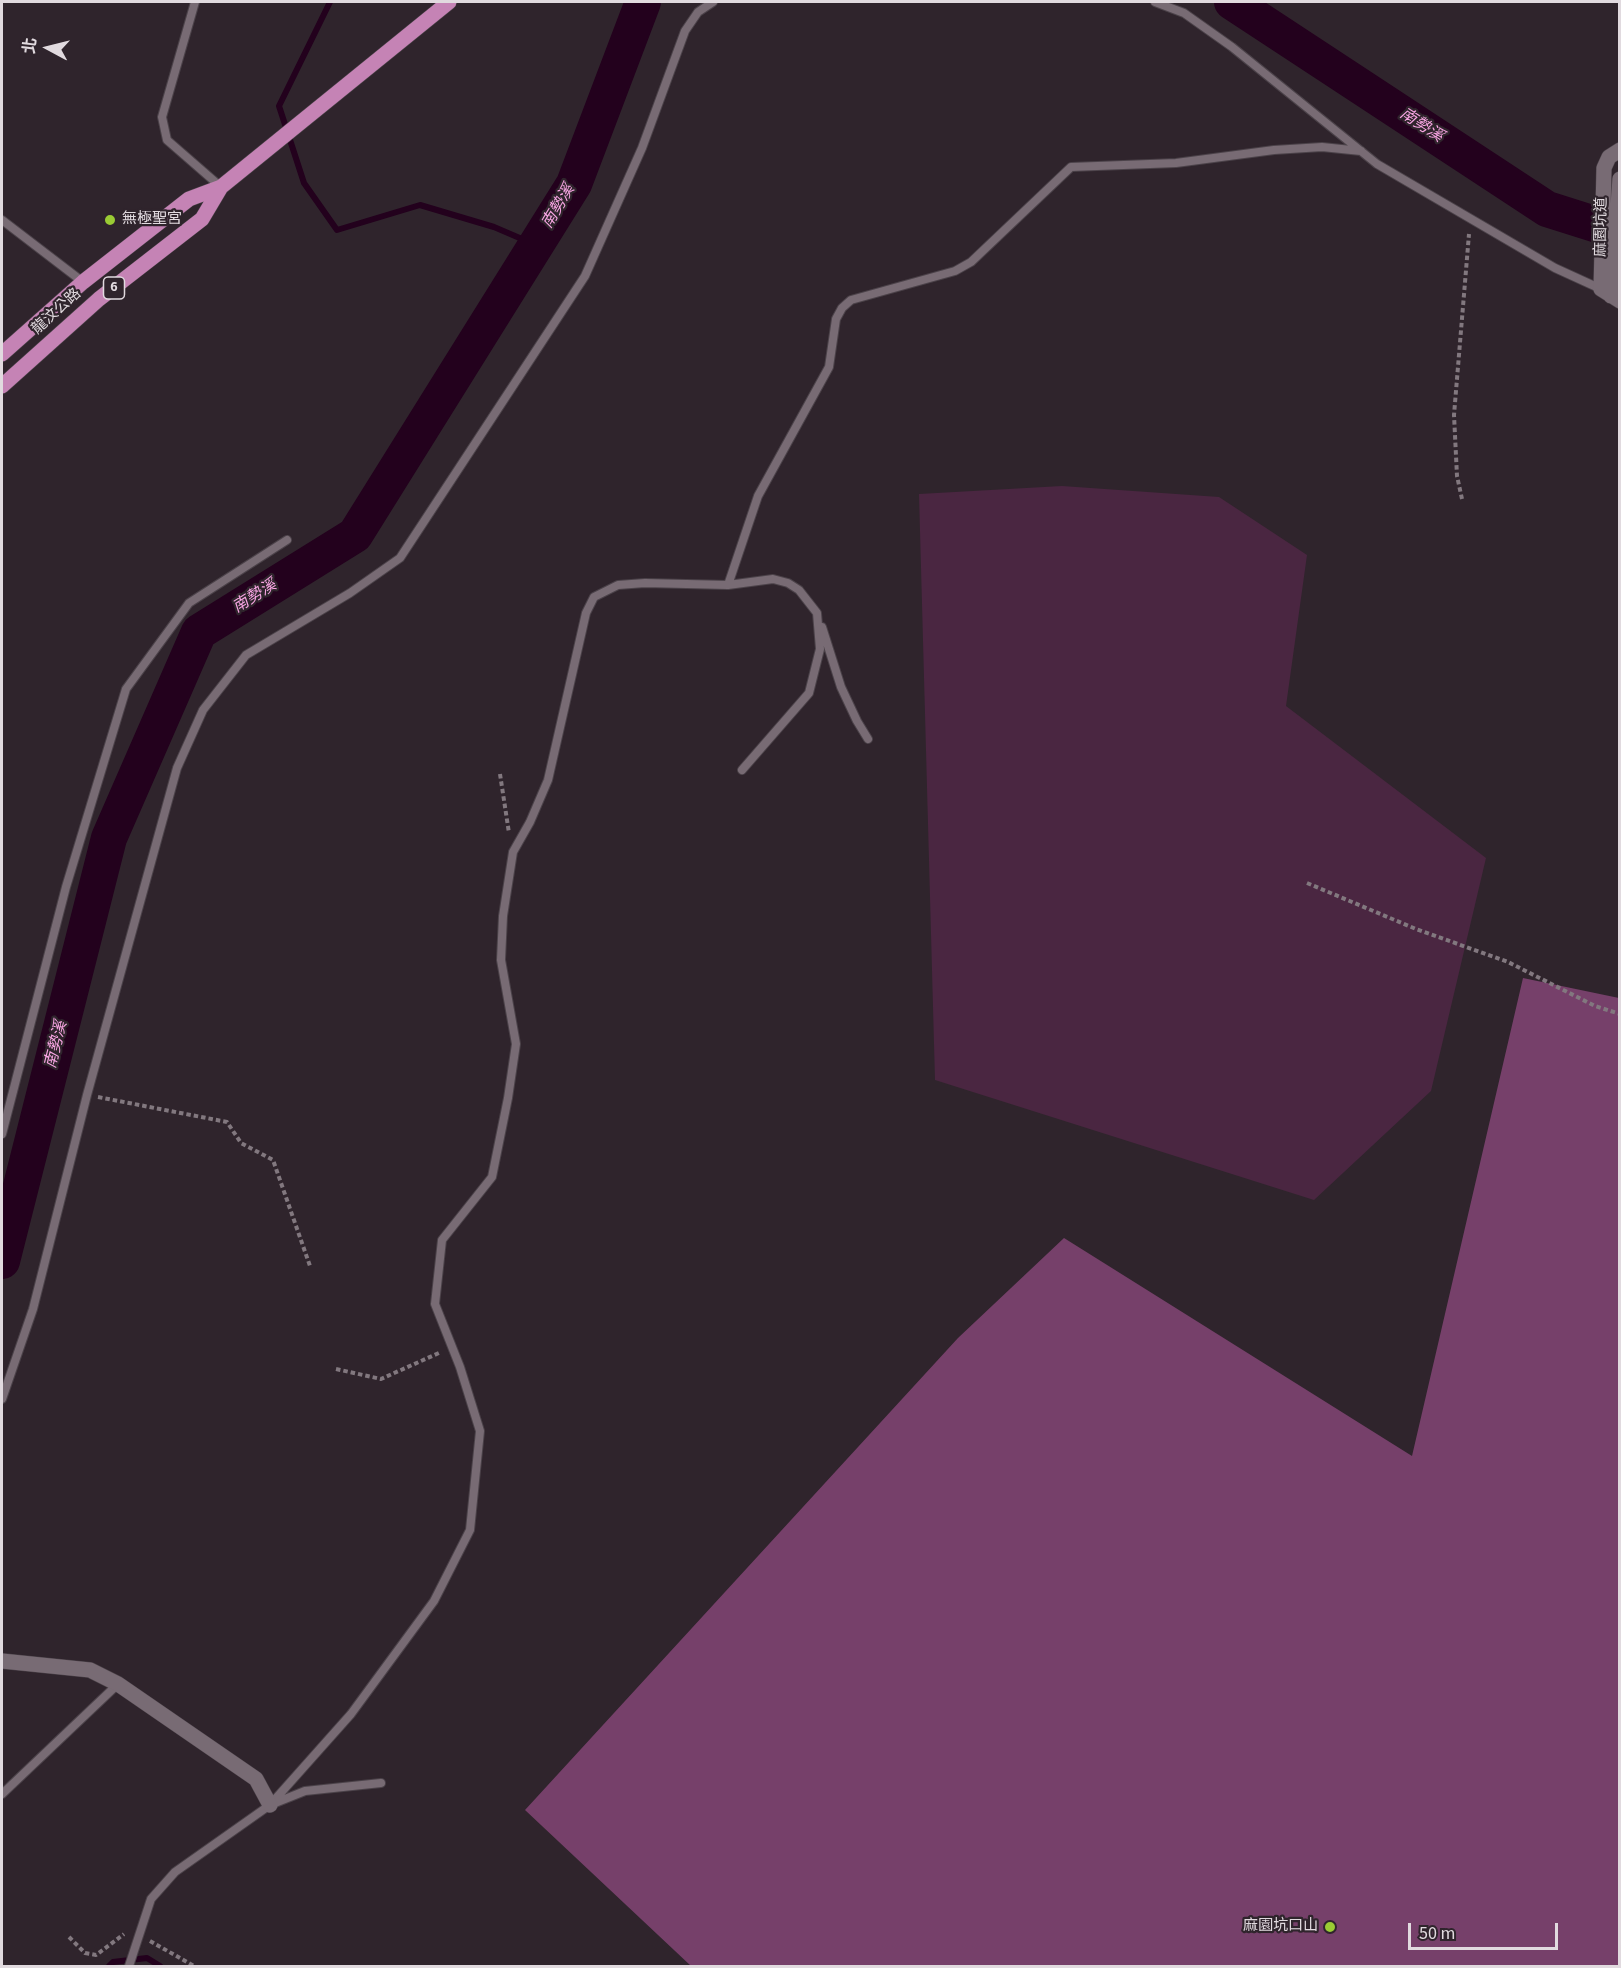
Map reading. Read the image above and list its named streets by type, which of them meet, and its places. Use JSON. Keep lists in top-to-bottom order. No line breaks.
{"streets":{"main road":["6","龍汶公路"],"street":["麻園坑道"]},"crossings":[["6","龍汶公路"]],"water":["南勢溪"],"places":["無極聖宮","麻園坑口山"],"scale_bar":"50 m","north":"left"}
